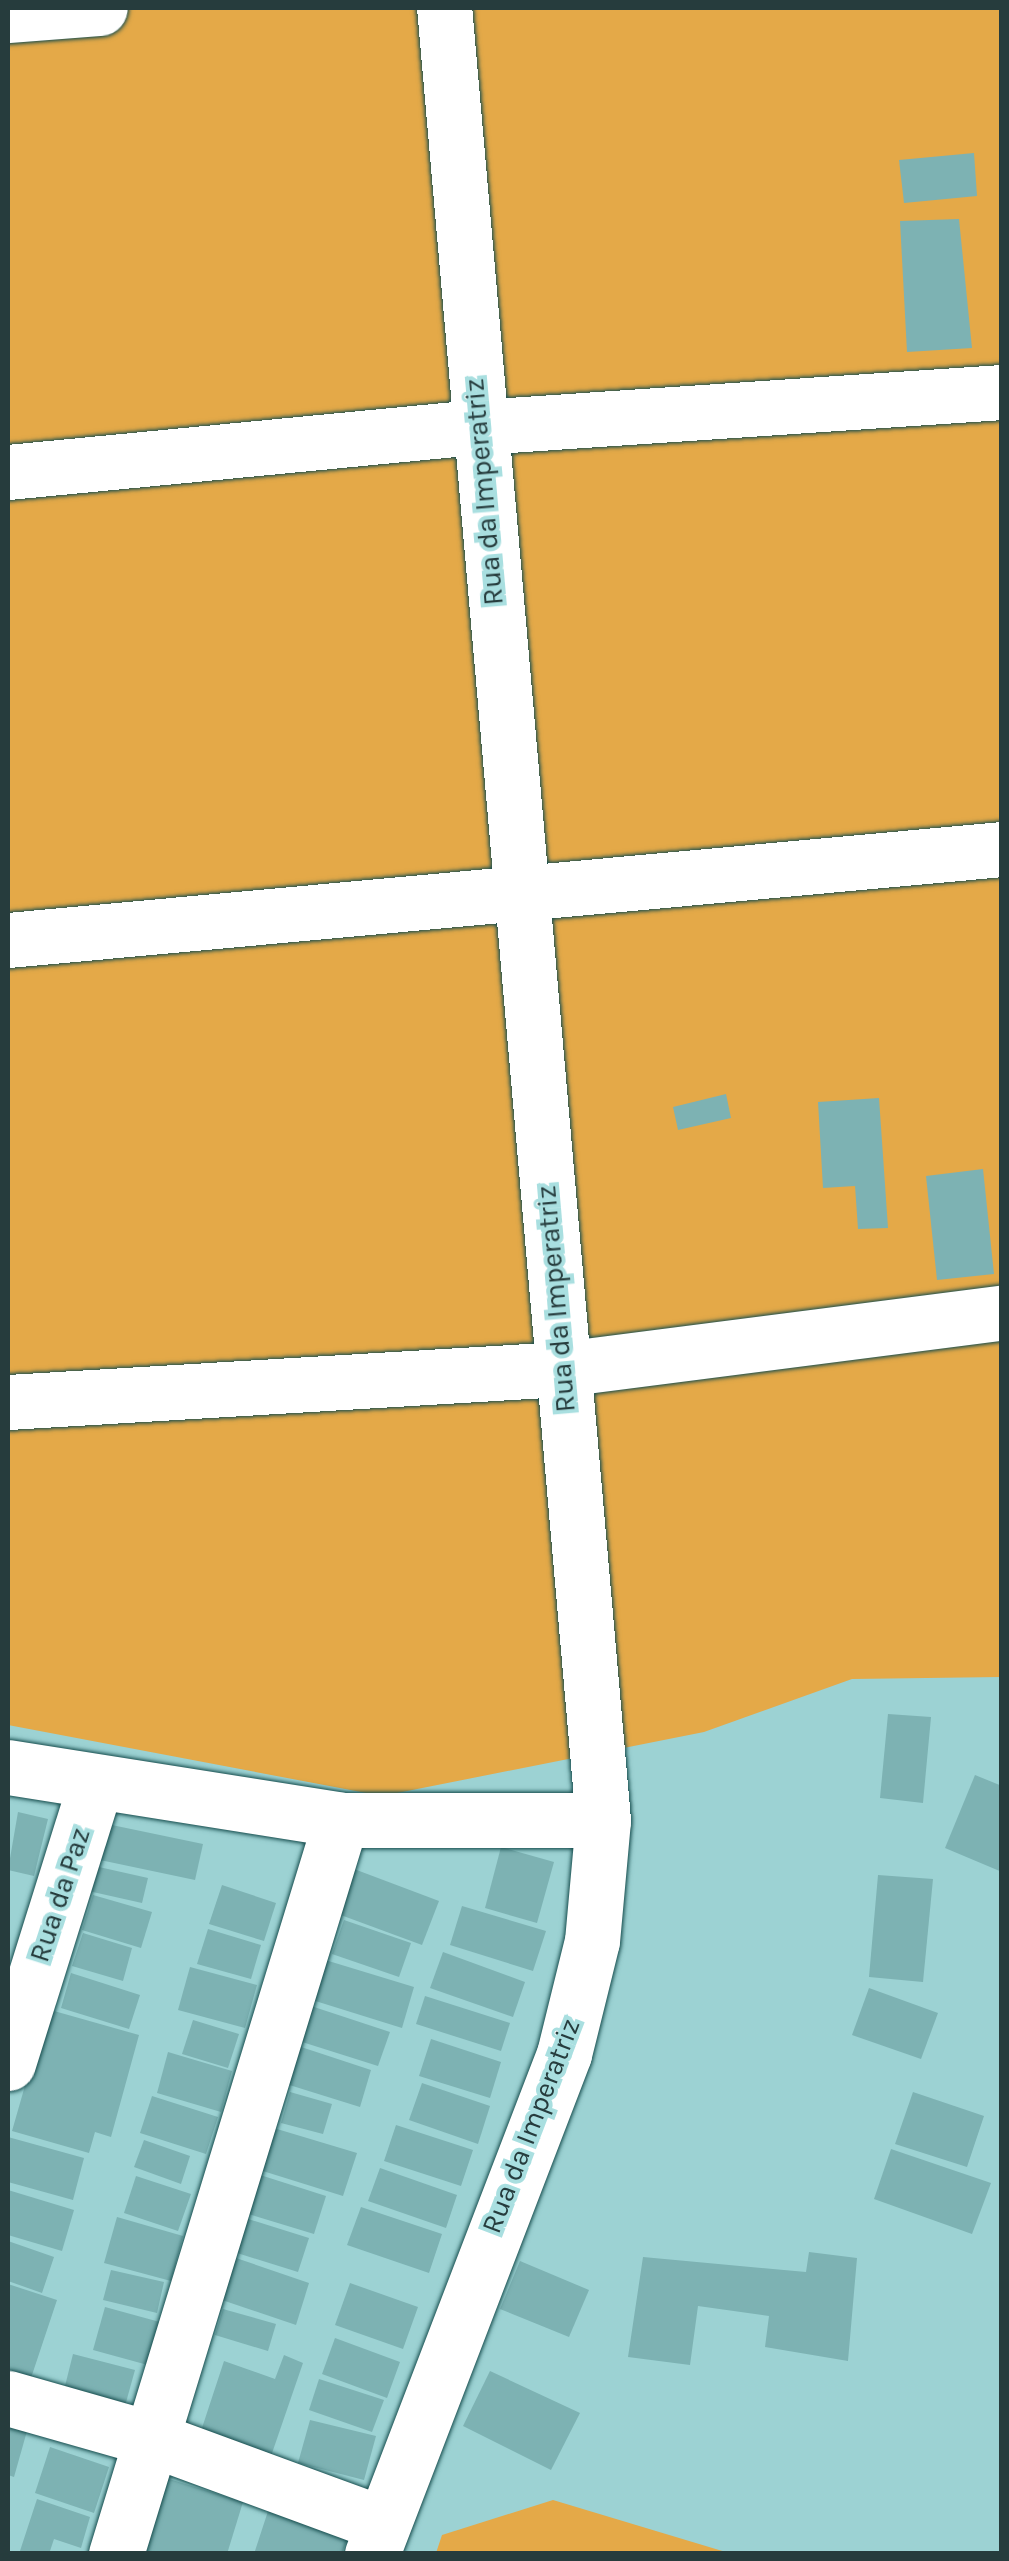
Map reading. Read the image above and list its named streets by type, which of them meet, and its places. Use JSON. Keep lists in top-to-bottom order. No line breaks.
{"streets":{"street":["Rua da Imperatriz","Rua da Paz"]}}
